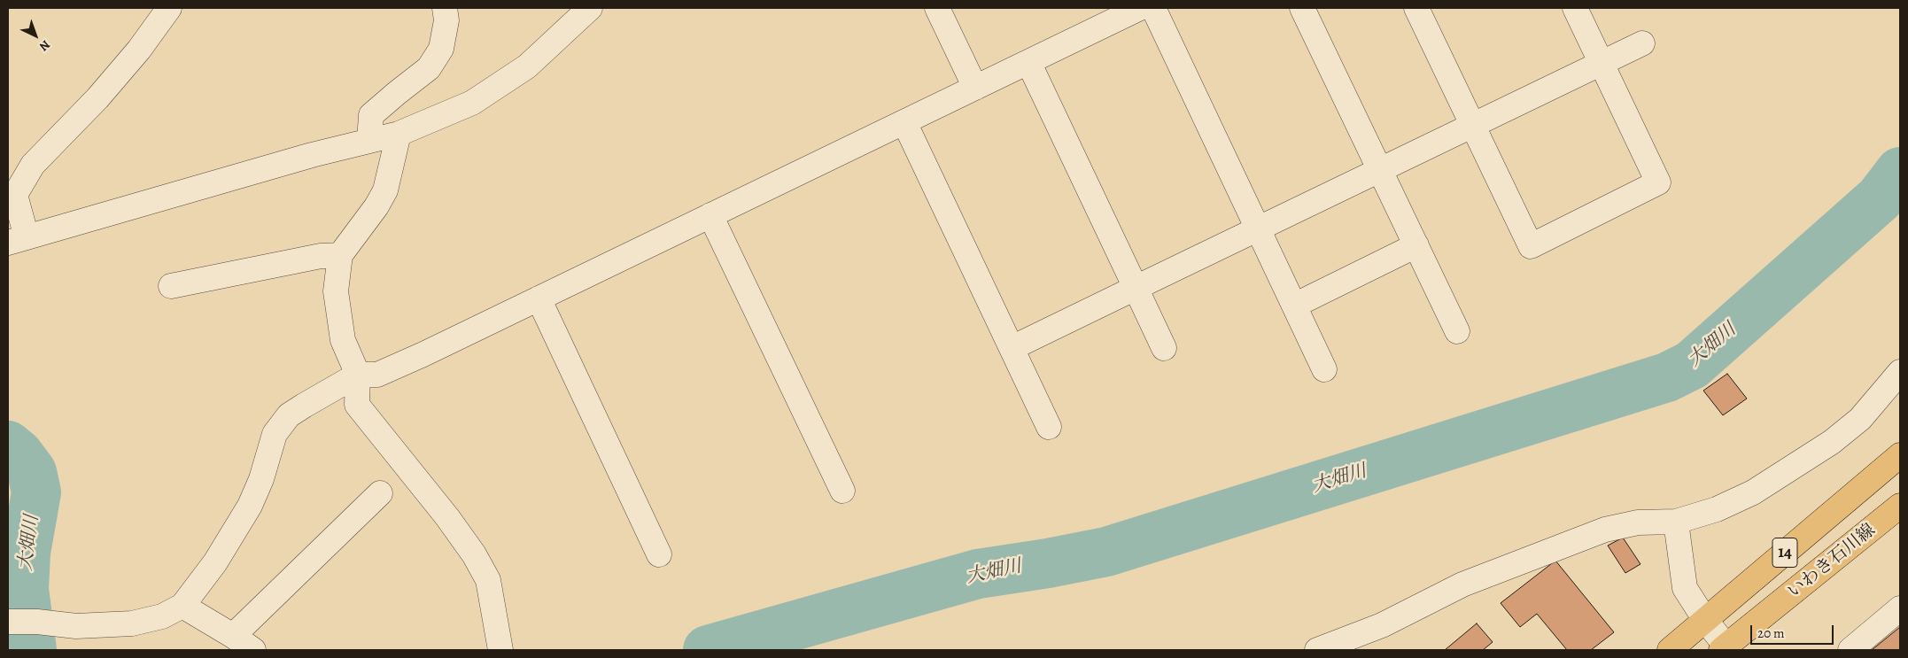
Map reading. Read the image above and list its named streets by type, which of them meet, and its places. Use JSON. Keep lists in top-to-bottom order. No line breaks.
{"streets":{"main road":["14","いわき石川線"]},"water":["大畑川"],"scale_bar":"20 m","north":"bottom right"}
